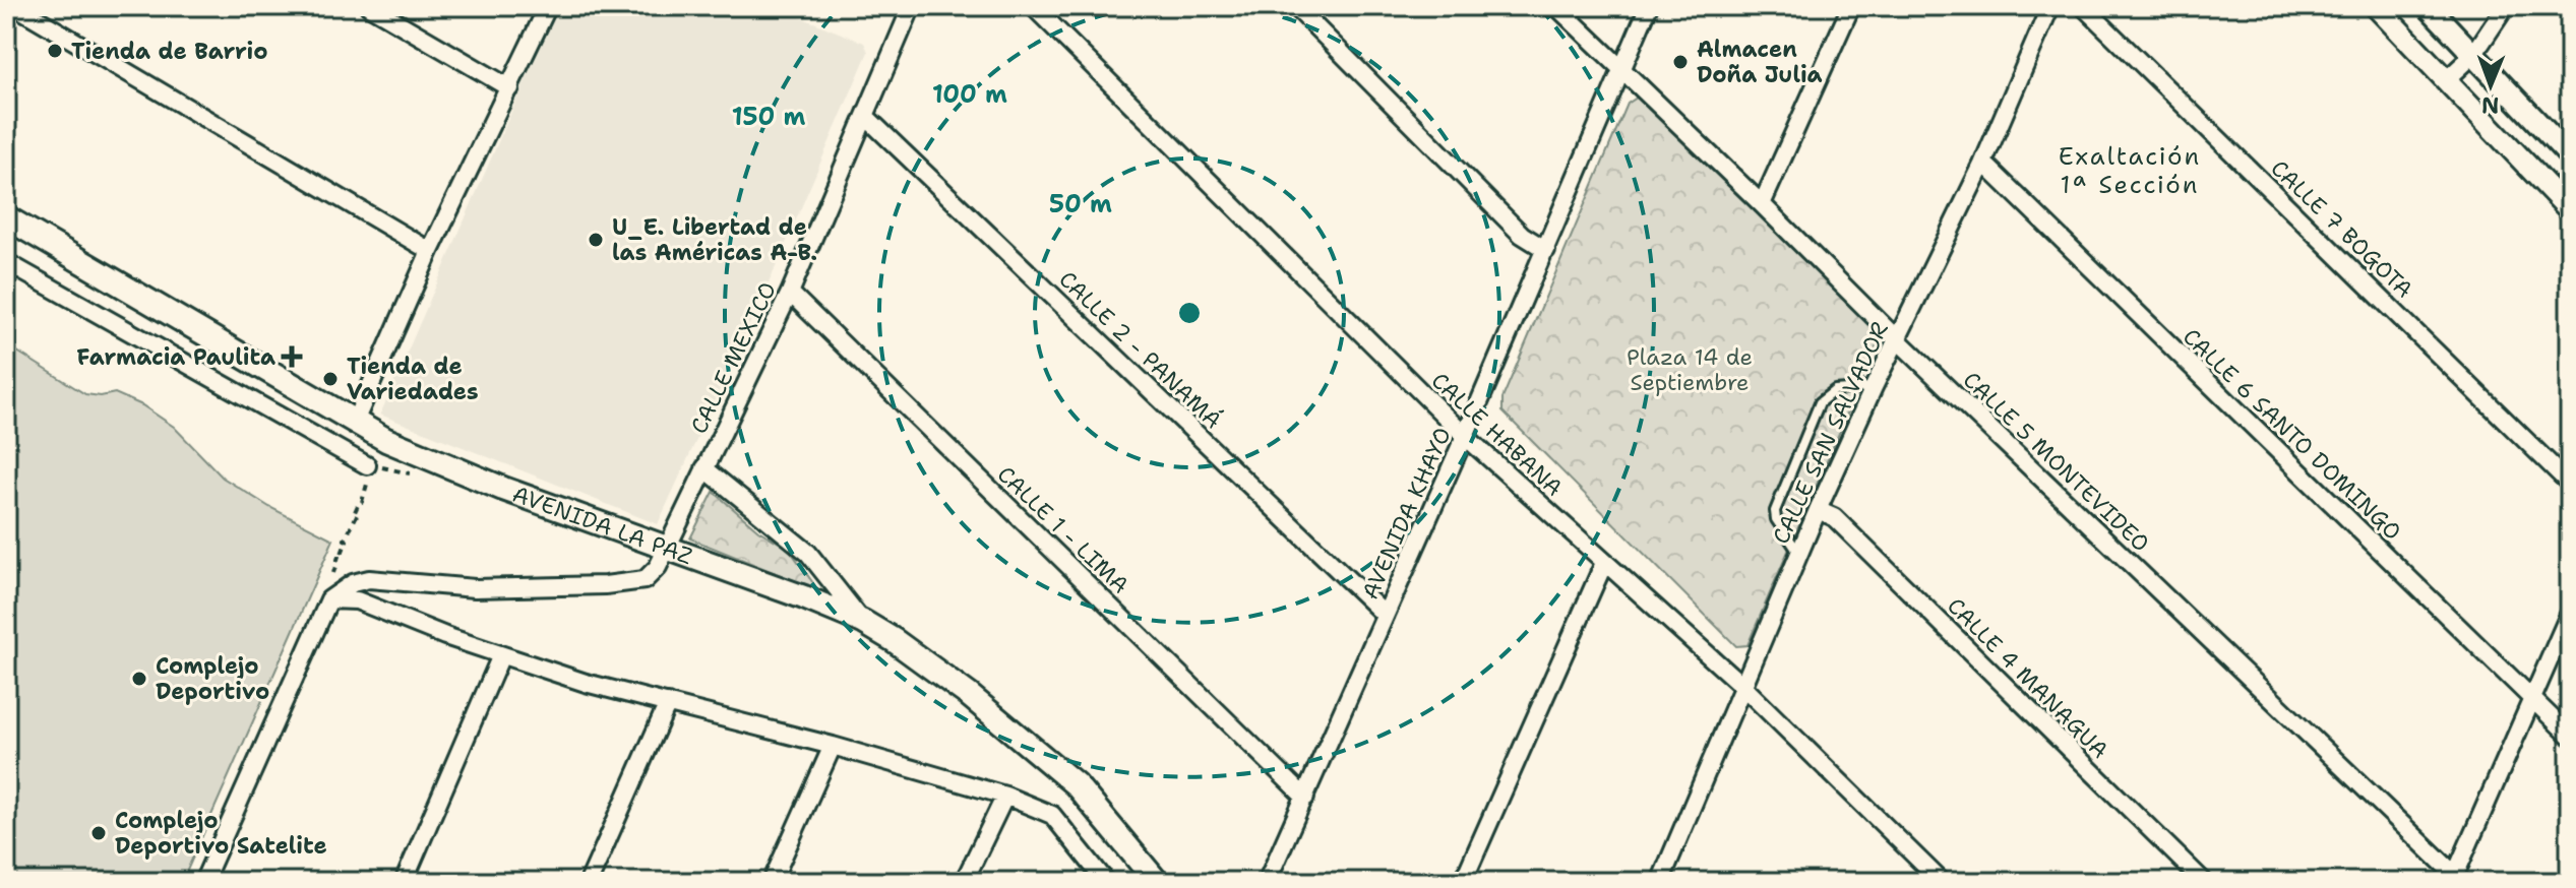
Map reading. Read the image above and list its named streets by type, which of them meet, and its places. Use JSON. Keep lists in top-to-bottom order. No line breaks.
{"streets":{"main road":["AVENIDA LA PAZ"],"street":["CALLE 7 BOGOTA","CALLE 2 - PANAMÁ","CALLE MEXICO","CALLE SAN SALVADOR","CALLE HABANA","CALLE 6 SANTO DOMINGO","CALLE 5 MONTEVIDEO","AVENIDA KHAYO","CALLE 1 - LIMA","CALLE 4 MANAGUA"]},"crossings":[["CALLE 2 - PANAMÁ","CALLE MEXICO"],["CALLE 2 - PANAMÁ","AVENIDA KHAYO"],["CALLE MEXICO","AVENIDA LA PAZ"],["CALLE MEXICO","CALLE 1 - LIMA"],["CALLE SAN SALVADOR","CALLE HABANA"],["CALLE SAN SALVADOR","CALLE 6 SANTO DOMINGO"],["CALLE SAN SALVADOR","CALLE 5 MONTEVIDEO"],["CALLE SAN SALVADOR","CALLE 4 MANAGUA"],["CALLE HABANA","AVENIDA KHAYO"],["CALLE 5 MONTEVIDEO","AVENIDA KHAYO"],["AVENIDA KHAYO","CALLE 1 - LIMA"]],"districts":["Exaltación 1ª Sección"],"parks":["Plaza 14 de Septiembre"],"places":{"other":["Tienda de Barrio","Almacen Doña Julia","U_E. Libertad de las Américas A-B.","Tienda de Variedades","Complejo Deportivo","Complejo Deportivo Satelite"],"health":["Farmacia Paulita"]},"north":"bottom","rings":["100 m","150 m","50 m"]}
